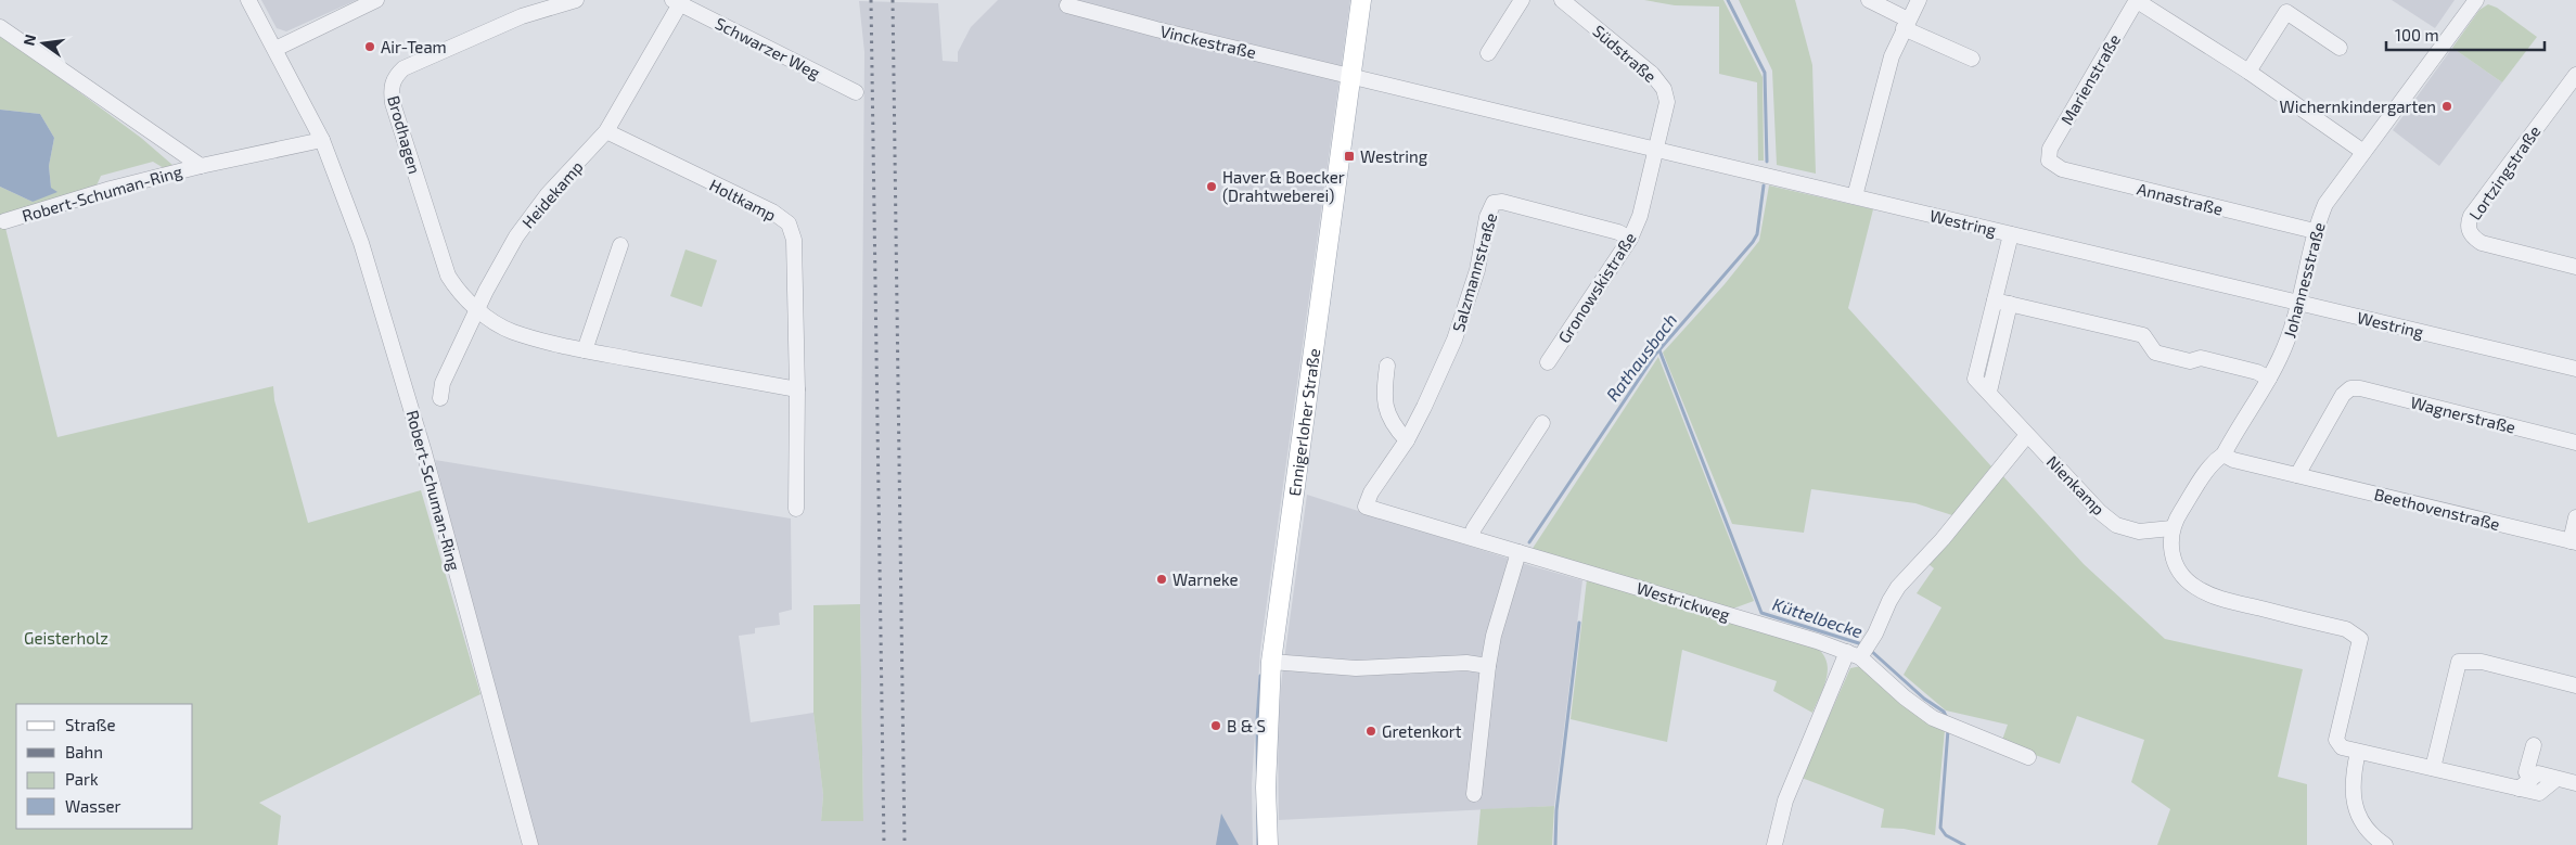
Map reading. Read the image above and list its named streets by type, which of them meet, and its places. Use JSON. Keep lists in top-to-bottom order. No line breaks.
{"streets":{"main road":["Ennigerloher Straße"],"street":["Vinckestraße","Schwarzer Weg","Südstraße","Marienstraße","Brodhagen","Lortzingstraße","Robert-Schuman-Ring","Heidekamp","Annastraße","Holtkamp","Westring","Salzmannstraße","Johannesstraße","Gronowskistraße","Wagnerstraße","Nienkamp","Beethovenstraße","Westrickweg"]},"crossings":[["Vinckestraße","Westring"],["Vinckestraße","Ennigerloher Straße"],["Schwarzer Weg","Heidekamp"],["Südstraße","Westring"],["Südstraße","Gronowskistraße"],["Marienstraße","Annastraße"],["Brodhagen","Heidekamp"],["Heidekamp","Holtkamp"],["Annastraße","Johannesstraße"],["Westring","Johannesstraße"],["Westring","Gronowskistraße"],["Westring","Ennigerloher Straße"],["Westring","Nienkamp"],["Salzmannstraße","Gronowskistraße"],["Salzmannstraße","Westrickweg"],["Johannesstraße","Nienkamp"],["Johannesstraße","Beethovenstraße"],["Wagnerstraße","Beethovenstraße"]],"water":["Rathausbach","Küttelbecke"],"parks":["Geisterholz"],"places":{"other":["Air-Team","Wichernkindergarten","Haver & Boecker (Drahtweberei)","Warneke","B & S","Gretenkort"],"transit":["Westring"]},"legend":["Straße","Bahn","Park","Wasser"],"scale_bar":"100 m","north":"left"}
